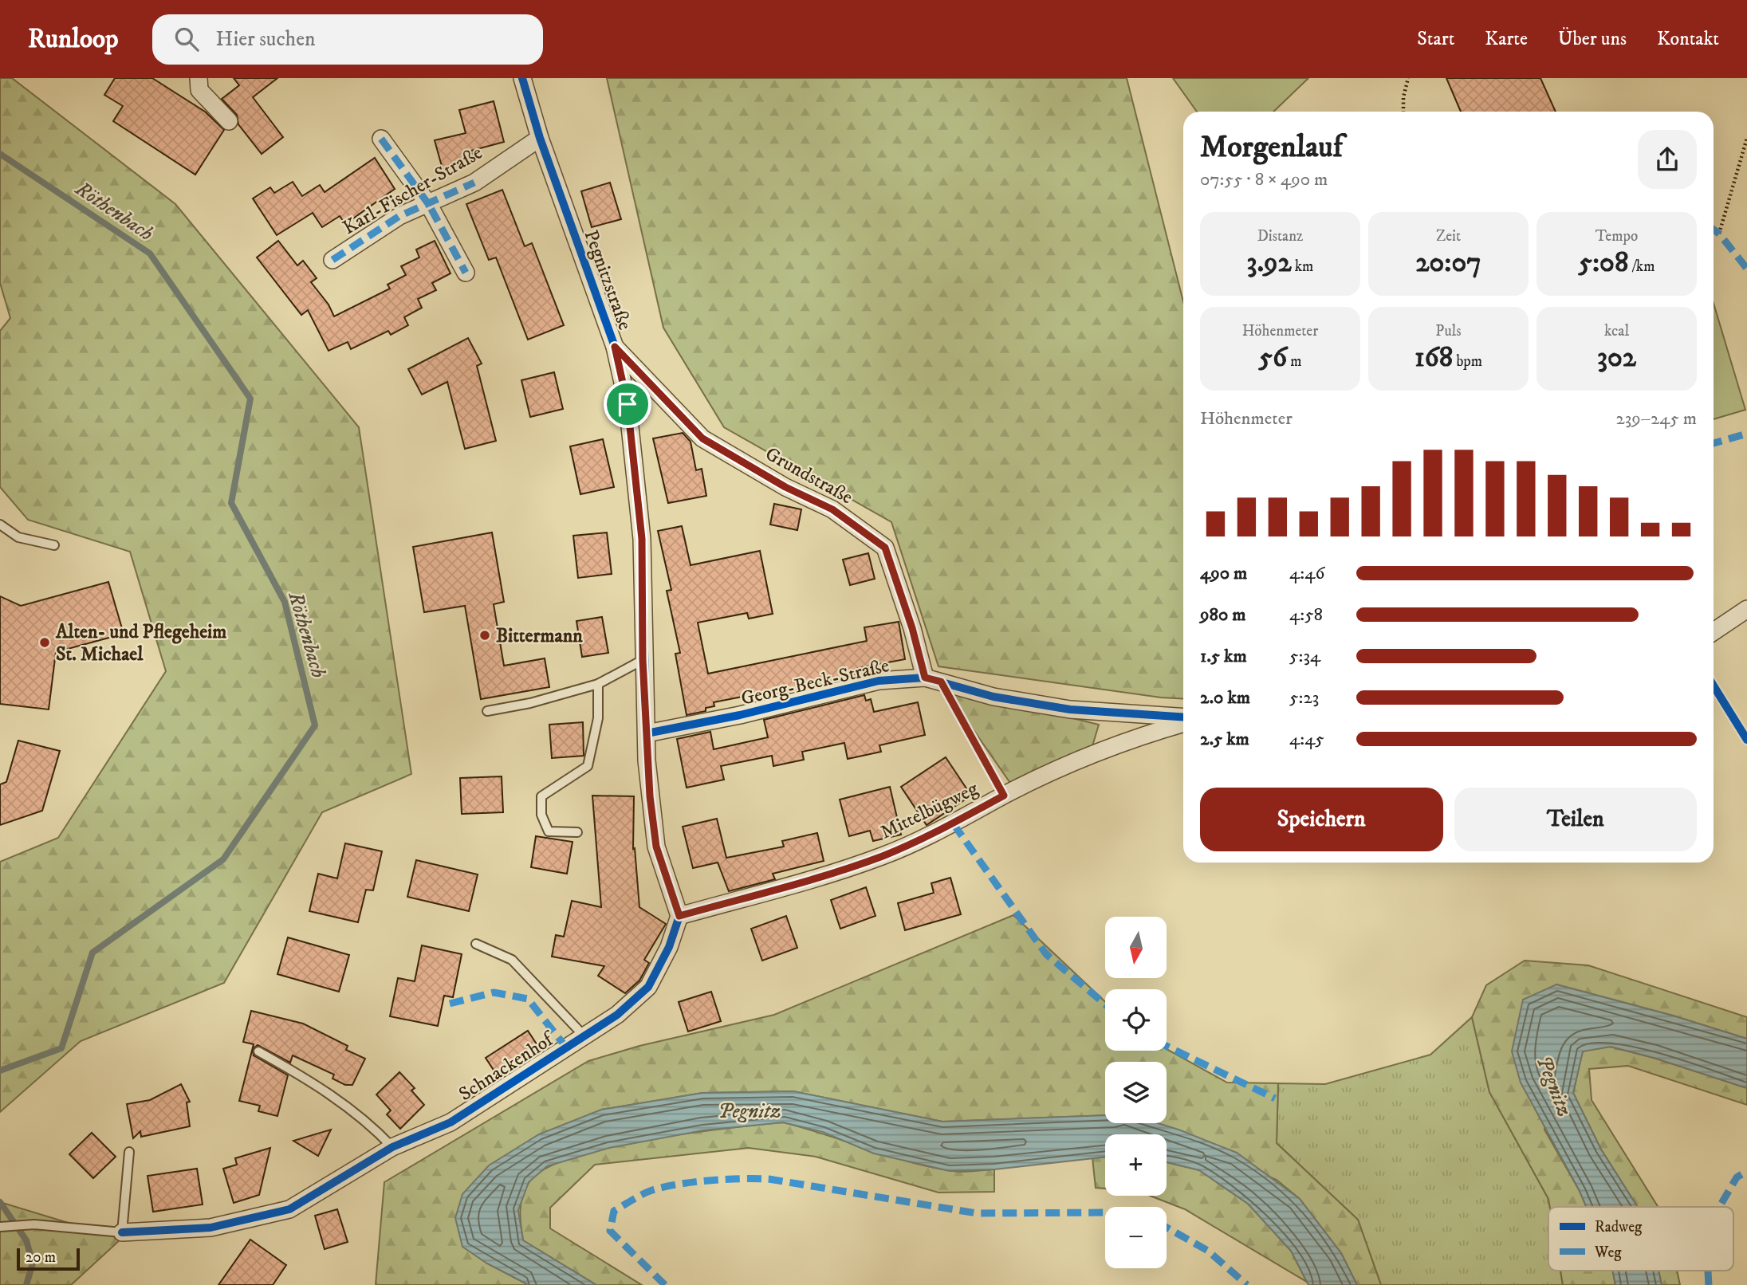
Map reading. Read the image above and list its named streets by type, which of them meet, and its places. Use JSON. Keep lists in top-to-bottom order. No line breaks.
{"streets":{"street":["Karl-Fischer-Straße","Pegnitzstraße","Grundstraße","Georg-Beck-Straße","Mittelbügweg","Schnackenhof"]},"crossings":[["Karl-Fischer-Straße","Pegnitzstraße"],["Pegnitzstraße","Grundstraße"],["Pegnitzstraße","Georg-Beck-Straße"],["Grundstraße","Georg-Beck-Straße"],["Mittelbügweg","Schnackenhof"]],"water":["Röthenbach","Pegnitz"],"places":["Bittermann","Alten- und Pflegeheim St. Michael"],"legend":["Radweg","Weg"],"scale_bar":"20 m","north":"bottom","page":{"header":"Runloop","search":"Hier suchen","nav":["Start","Karte","Über uns","Kontakt"],"heading":["Morgenlauf","07:55 · 8 × 490 m"],"stats":[["Distanz","3.92 km"],["Zeit","20:07"],["Tempo","5:08 /km"],["Höhenmeter","56 m"],["Puls","168 bpm"],["kcal","302"]],"chart":["Höhenmeter","239–245 m"],"list":[{"name":"490 m","note":"4:46"},{"name":"980 m","note":"4:58"},{"name":"1.5 km","note":"5:34"},{"name":"2.0 km","note":"5:23"},{"name":"2.5 km","note":"4:45"}],"buttons":["Speichern","Teilen"],"map_buttons":["+","−"],"scale":"20 m"}}
